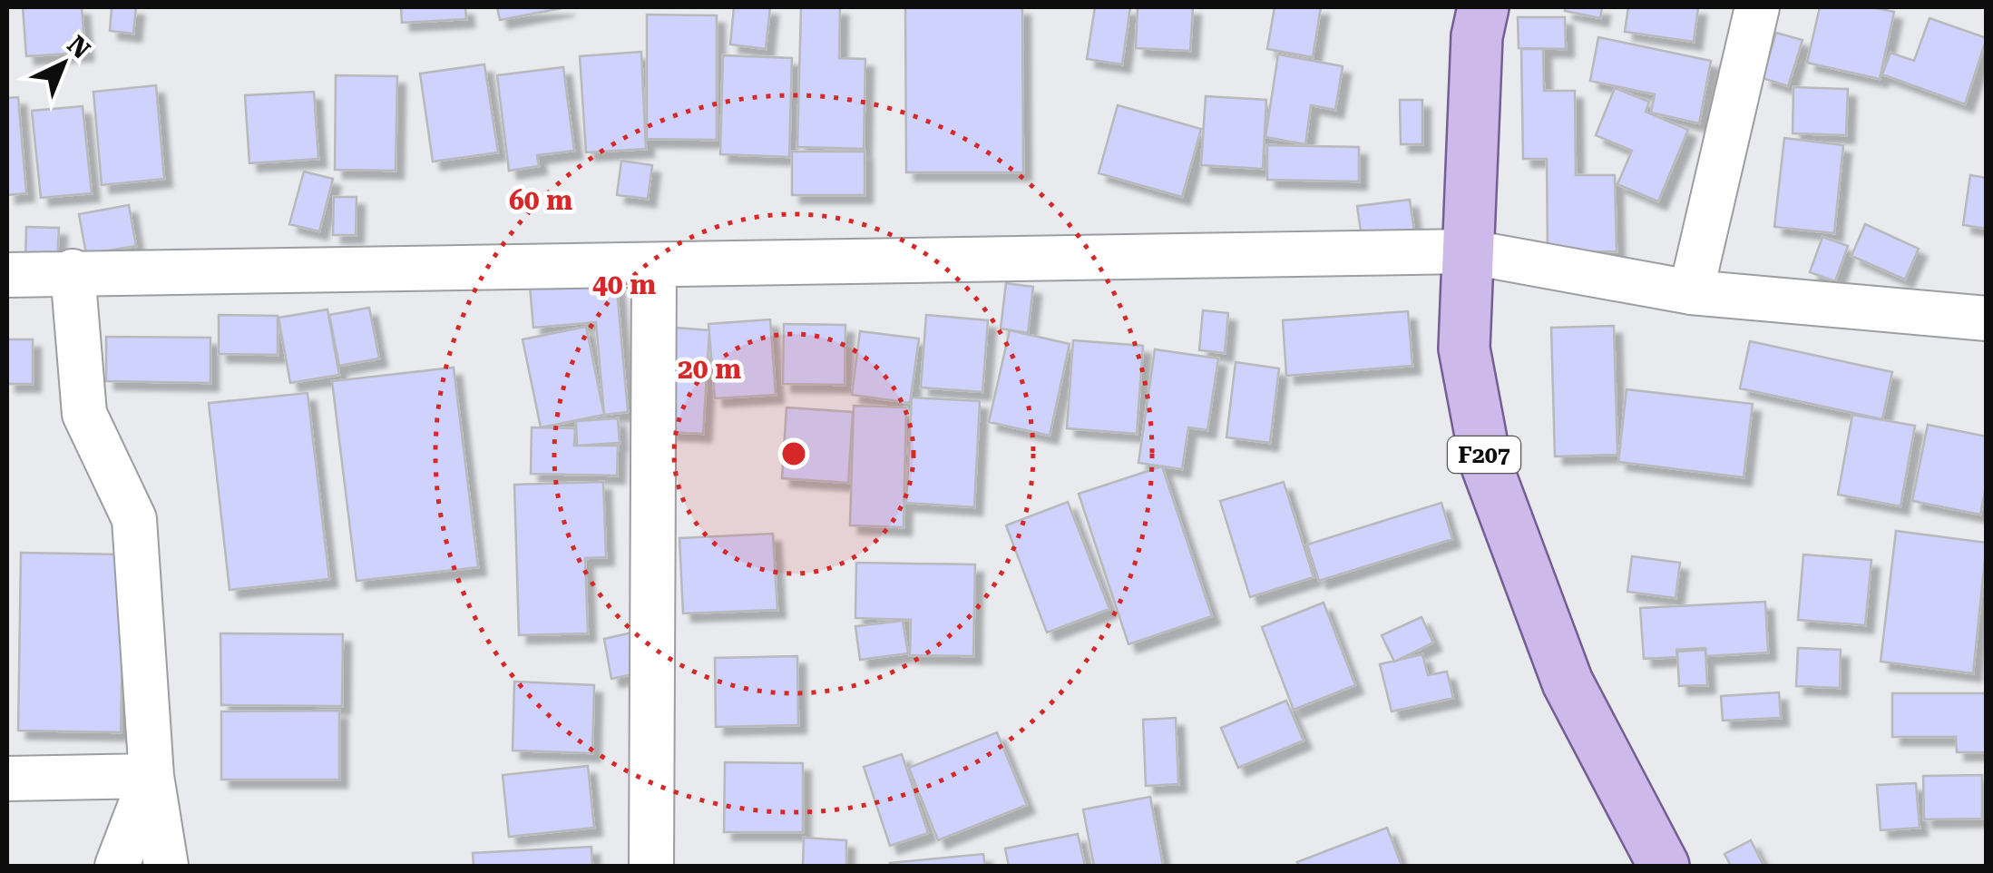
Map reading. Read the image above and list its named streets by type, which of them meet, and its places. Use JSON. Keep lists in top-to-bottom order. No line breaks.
{"streets":{"main road":["F207"]},"north":"top right","rings":["60 m","40 m","20 m"]}
